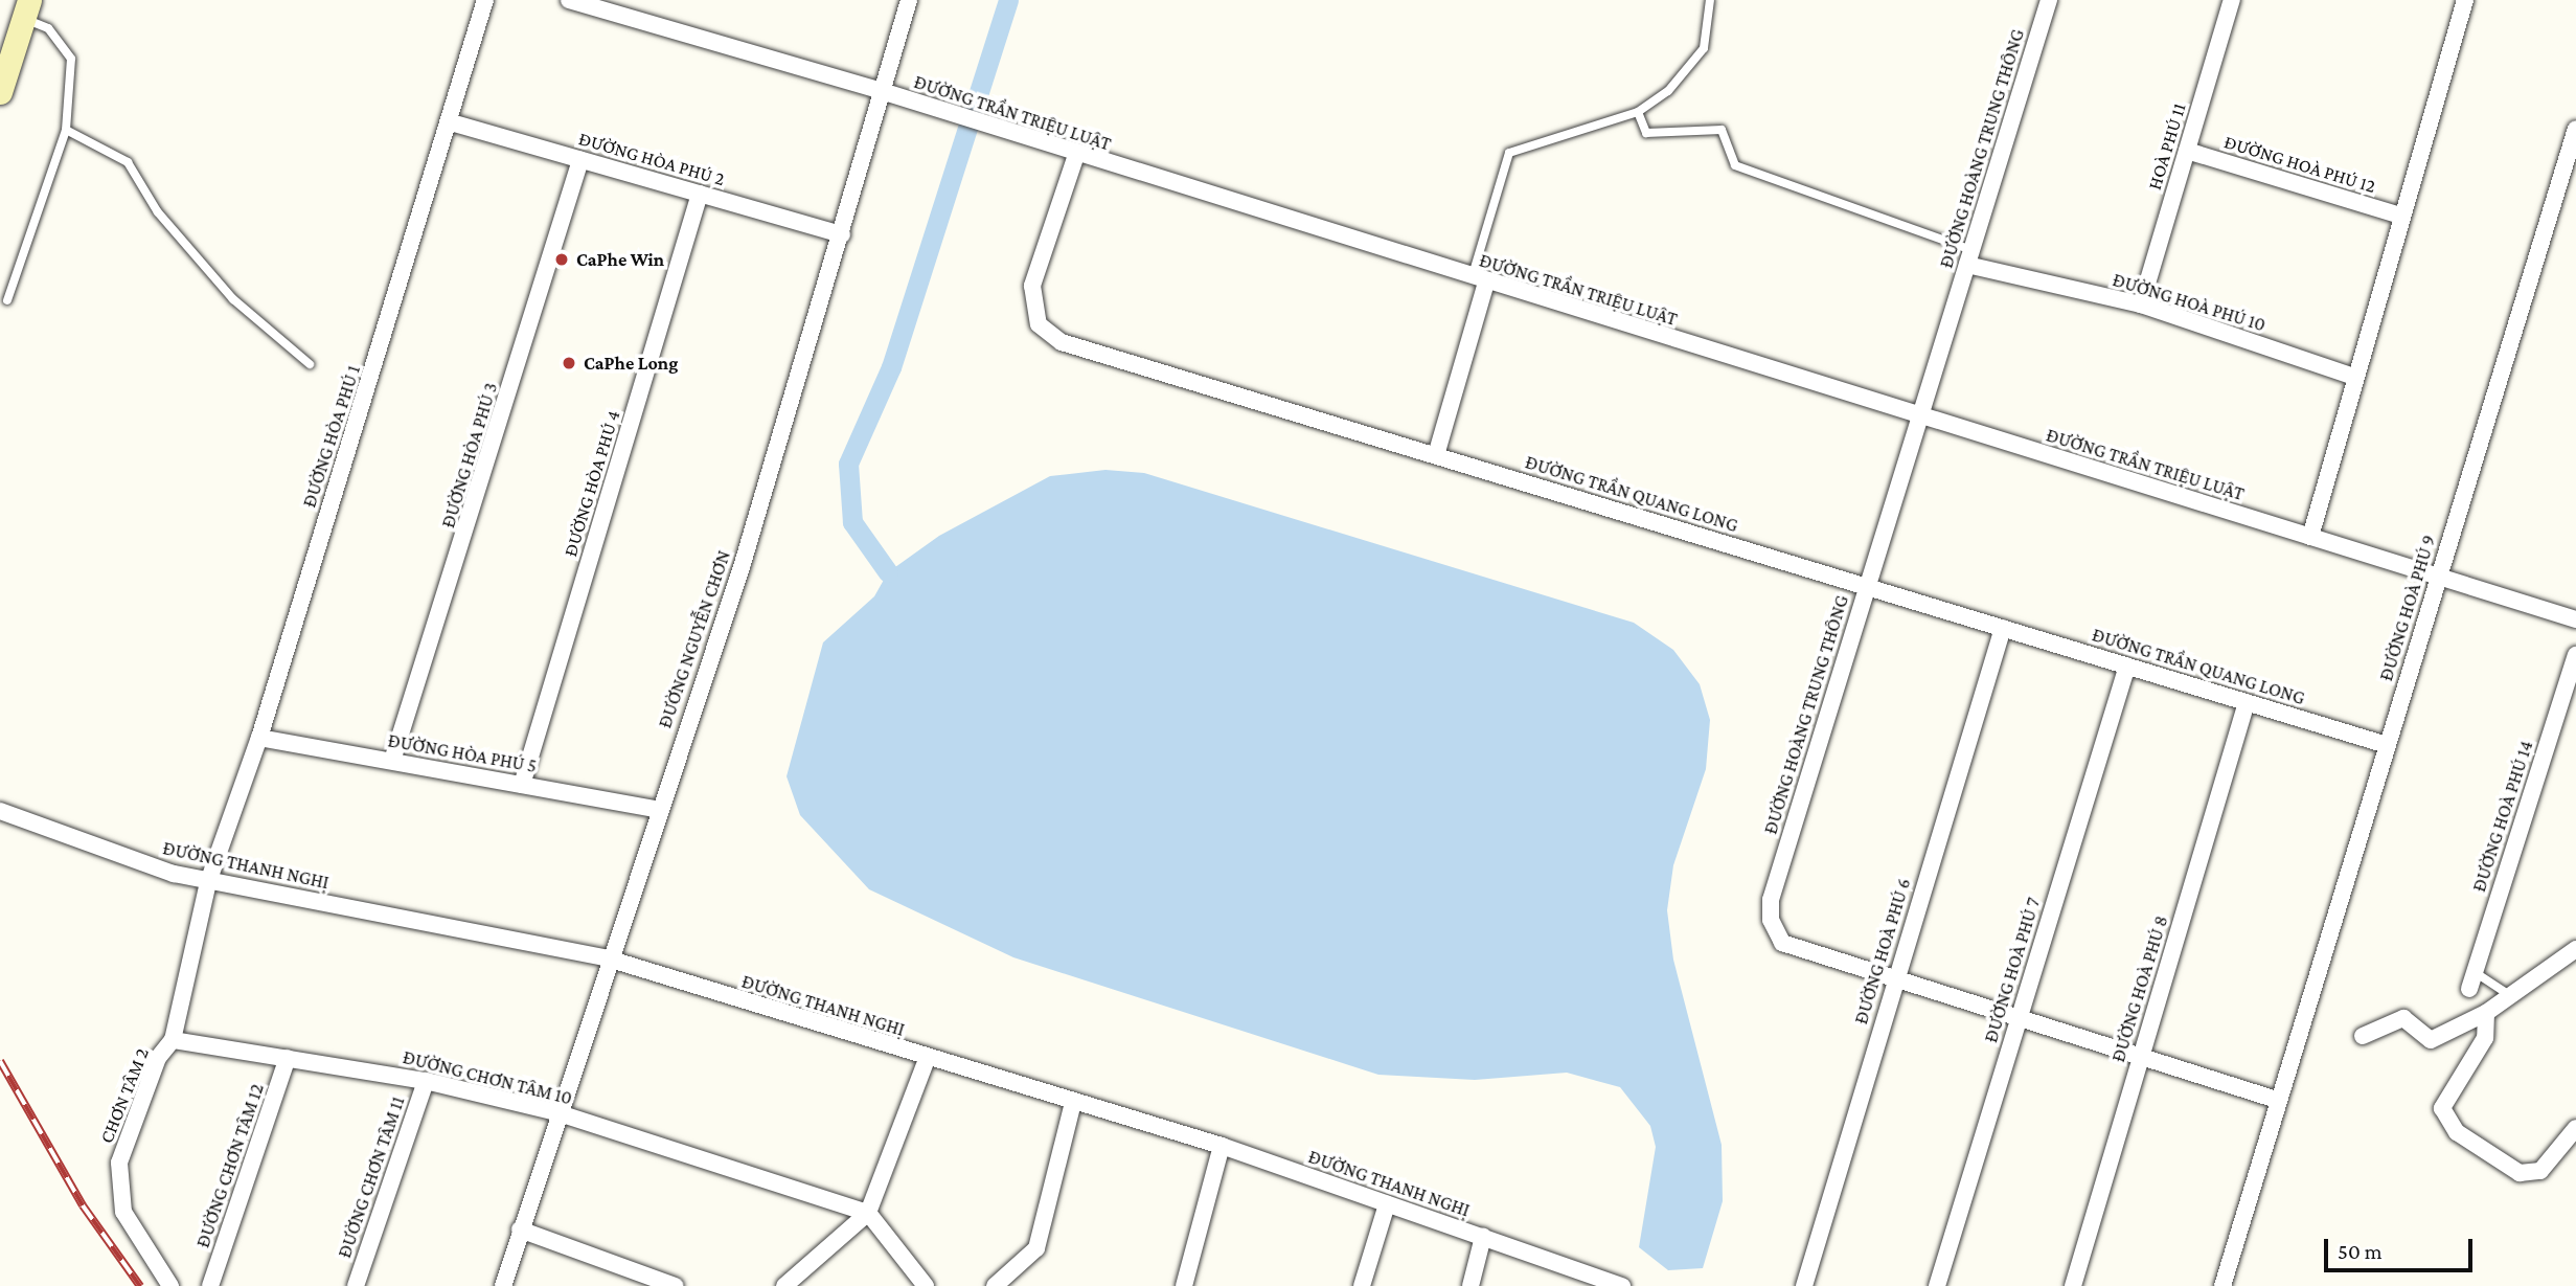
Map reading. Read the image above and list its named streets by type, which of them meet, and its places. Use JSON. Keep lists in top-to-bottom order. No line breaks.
{"streets":{"street":["ĐƯỜNG TRẦN TRIỆU LUẬT","HOÀ PHÚ 11","ĐƯỜNG HOÀNG TRUNG THÔNG","ĐƯỜNG HÒA PHÚ 2","ĐƯỜNG HOÀ PHÚ 12","ĐƯỜNG HOÀ PHÚ 10","ĐƯỜNG HÒA PHÚ 1","ĐƯỜNG HÒA PHÚ 3","ĐƯỜNG HÒA PHÚ 4","ĐƯỜNG TRẦN QUANG LONG","ĐƯỜNG HOÀ PHÚ 9","ĐƯỜNG NGUYỄN CHƠN","ĐƯỜNG HÒA PHÚ 5","ĐƯỜNG HOÀ PHÚ 14","ĐƯỜNG THANH NGHỊ","ĐƯỜNG HOÀ PHÚ 6","ĐƯỜNG HOÀ PHÚ 7","ĐƯỜNG HOÀ PHÚ 8","ĐƯỜNG CHƠN TÂM 10","CHƠN TÂM 2","ĐƯỜNG CHƠN TÂM 12","ĐƯỜNG CHƠN TÂM 11"]},"crossings":[["ĐƯỜNG TRẦN TRIỆU LUẬT","ĐƯỜNG HOÀNG TRUNG THÔNG"],["ĐƯỜNG TRẦN TRIỆU LUẬT","ĐƯỜNG TRẦN QUANG LONG"],["ĐƯỜNG TRẦN TRIỆU LUẬT","ĐƯỜNG HOÀ PHÚ 9"],["ĐƯỜNG TRẦN TRIỆU LUẬT","ĐƯỜNG NGUYỄN CHƠN"],["HOÀ PHÚ 11","ĐƯỜNG HOÀ PHÚ 12"],["HOÀ PHÚ 11","ĐƯỜNG HOÀ PHÚ 10"],["ĐƯỜNG HOÀNG TRUNG THÔNG","ĐƯỜNG HOÀ PHÚ 10"],["ĐƯỜNG HOÀNG TRUNG THÔNG","ĐƯỜNG TRẦN QUANG LONG"],["ĐƯỜNG HOÀNG TRUNG THÔNG","ĐƯỜNG HOÀ PHÚ 9"],["ĐƯỜNG HOÀNG TRUNG THÔNG","ĐƯỜNG HOÀ PHÚ 6"],["ĐƯỜNG HOÀNG TRUNG THÔNG","ĐƯỜNG HOÀ PHÚ 7"],["ĐƯỜNG HOÀNG TRUNG THÔNG","ĐƯỜNG HOÀ PHÚ 8"],["ĐƯỜNG HÒA PHÚ 2","ĐƯỜNG HÒA PHÚ 1"],["ĐƯỜNG HÒA PHÚ 2","ĐƯỜNG HÒA PHÚ 3"],["ĐƯỜNG HÒA PHÚ 2","ĐƯỜNG HÒA PHÚ 4"],["ĐƯỜNG HÒA PHÚ 2","ĐƯỜNG NGUYỄN CHƠN"],["ĐƯỜNG HÒA PHÚ 1","ĐƯỜNG HÒA PHÚ 5"],["ĐƯỜNG HÒA PHÚ 1","ĐƯỜNG THANH NGHỊ"],["ĐƯỜNG HÒA PHÚ 1","CHƠN TÂM 2"],["ĐƯỜNG HÒA PHÚ 3","ĐƯỜNG HÒA PHÚ 5"],["ĐƯỜNG HÒA PHÚ 4","ĐƯỜNG HÒA PHÚ 5"],["ĐƯỜNG TRẦN QUANG LONG","ĐƯỜNG HOÀ PHÚ 9"],["ĐƯỜNG TRẦN QUANG LONG","ĐƯỜNG HOÀ PHÚ 6"],["ĐƯỜNG TRẦN QUANG LONG","ĐƯỜNG HOÀ PHÚ 7"],["ĐƯỜNG TRẦN QUANG LONG","ĐƯỜNG HOÀ PHÚ 8"],["ĐƯỜNG NGUYỄN CHƠN","ĐƯỜNG HÒA PHÚ 5"],["ĐƯỜNG NGUYỄN CHƠN","ĐƯỜNG THANH NGHỊ"],["ĐƯỜNG NGUYỄN CHƠN","ĐƯỜNG CHƠN TÂM 10"],["ĐƯỜNG THANH NGHỊ","CHƠN TÂM 2"],["ĐƯỜNG CHƠN TÂM 10","CHƠN TÂM 2"],["ĐƯỜNG CHƠN TÂM 10","ĐƯỜNG CHƠN TÂM 12"],["ĐƯỜNG CHƠN TÂM 10","ĐƯỜNG CHƠN TÂM 11"]],"places":["CaPhe Win","CaPhe Long"],"scale_bar":"50 m"}
